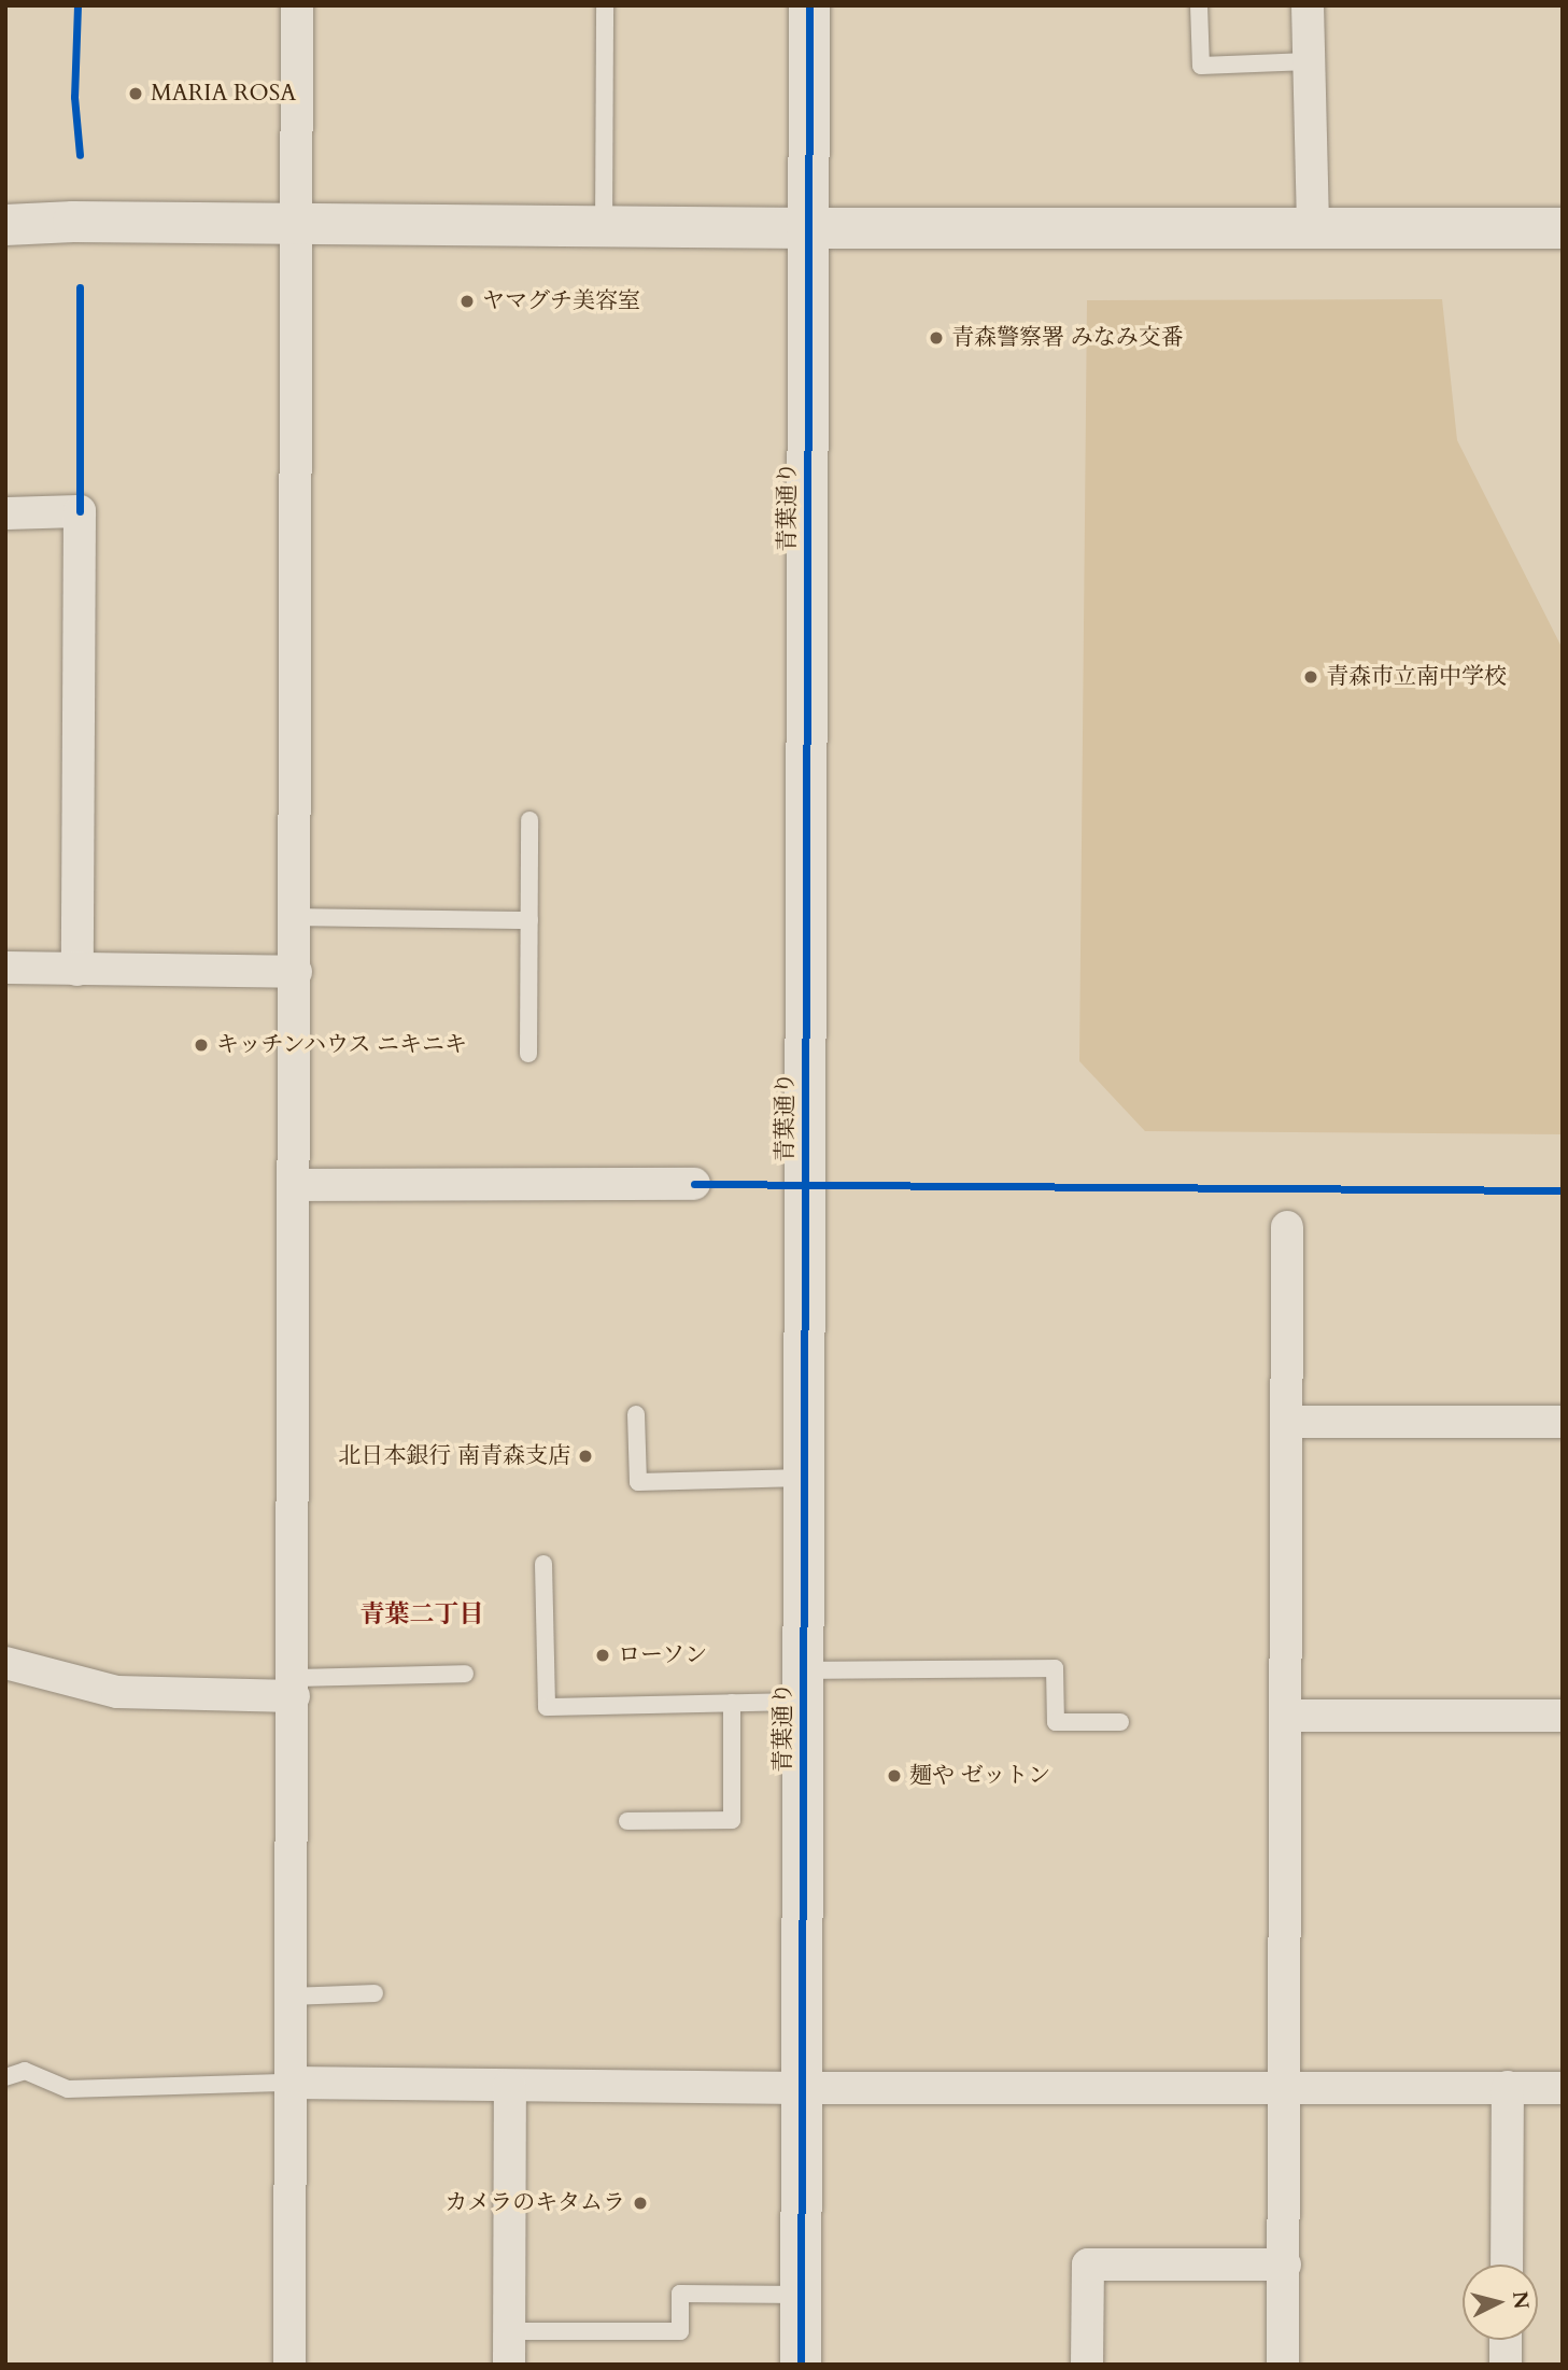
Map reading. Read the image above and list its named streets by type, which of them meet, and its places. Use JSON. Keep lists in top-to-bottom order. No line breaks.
{"streets":{"street":["青葉通り"]},"districts":["青葉二丁目"],"places":["MARIA ROSA","ヤマグチ美容室","青森警察署 みなみ交番","青森市立南中学校","キッチンハウス ニキニキ","北日本銀行 南青森支店","ローソン","麺や ゼットン","カメラのキタムラ"],"north":"right"}
